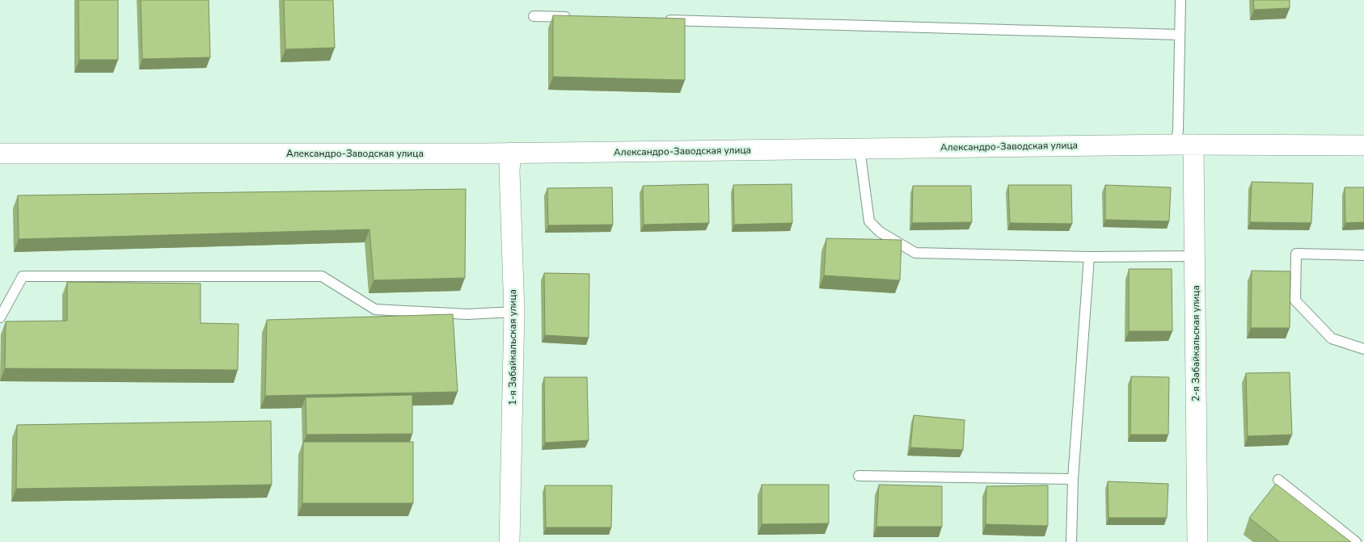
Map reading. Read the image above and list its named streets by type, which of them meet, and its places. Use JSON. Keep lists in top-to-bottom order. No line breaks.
{"streets":{"street":["Александро-Заводская улица","2-я Забайкальская улица","1-я Забайкальская улица"]},"crossings":[["Александро-Заводская улица","2-я Забайкальская улица"],["Александро-Заводская улица","1-я Забайкальская улица"]]}
